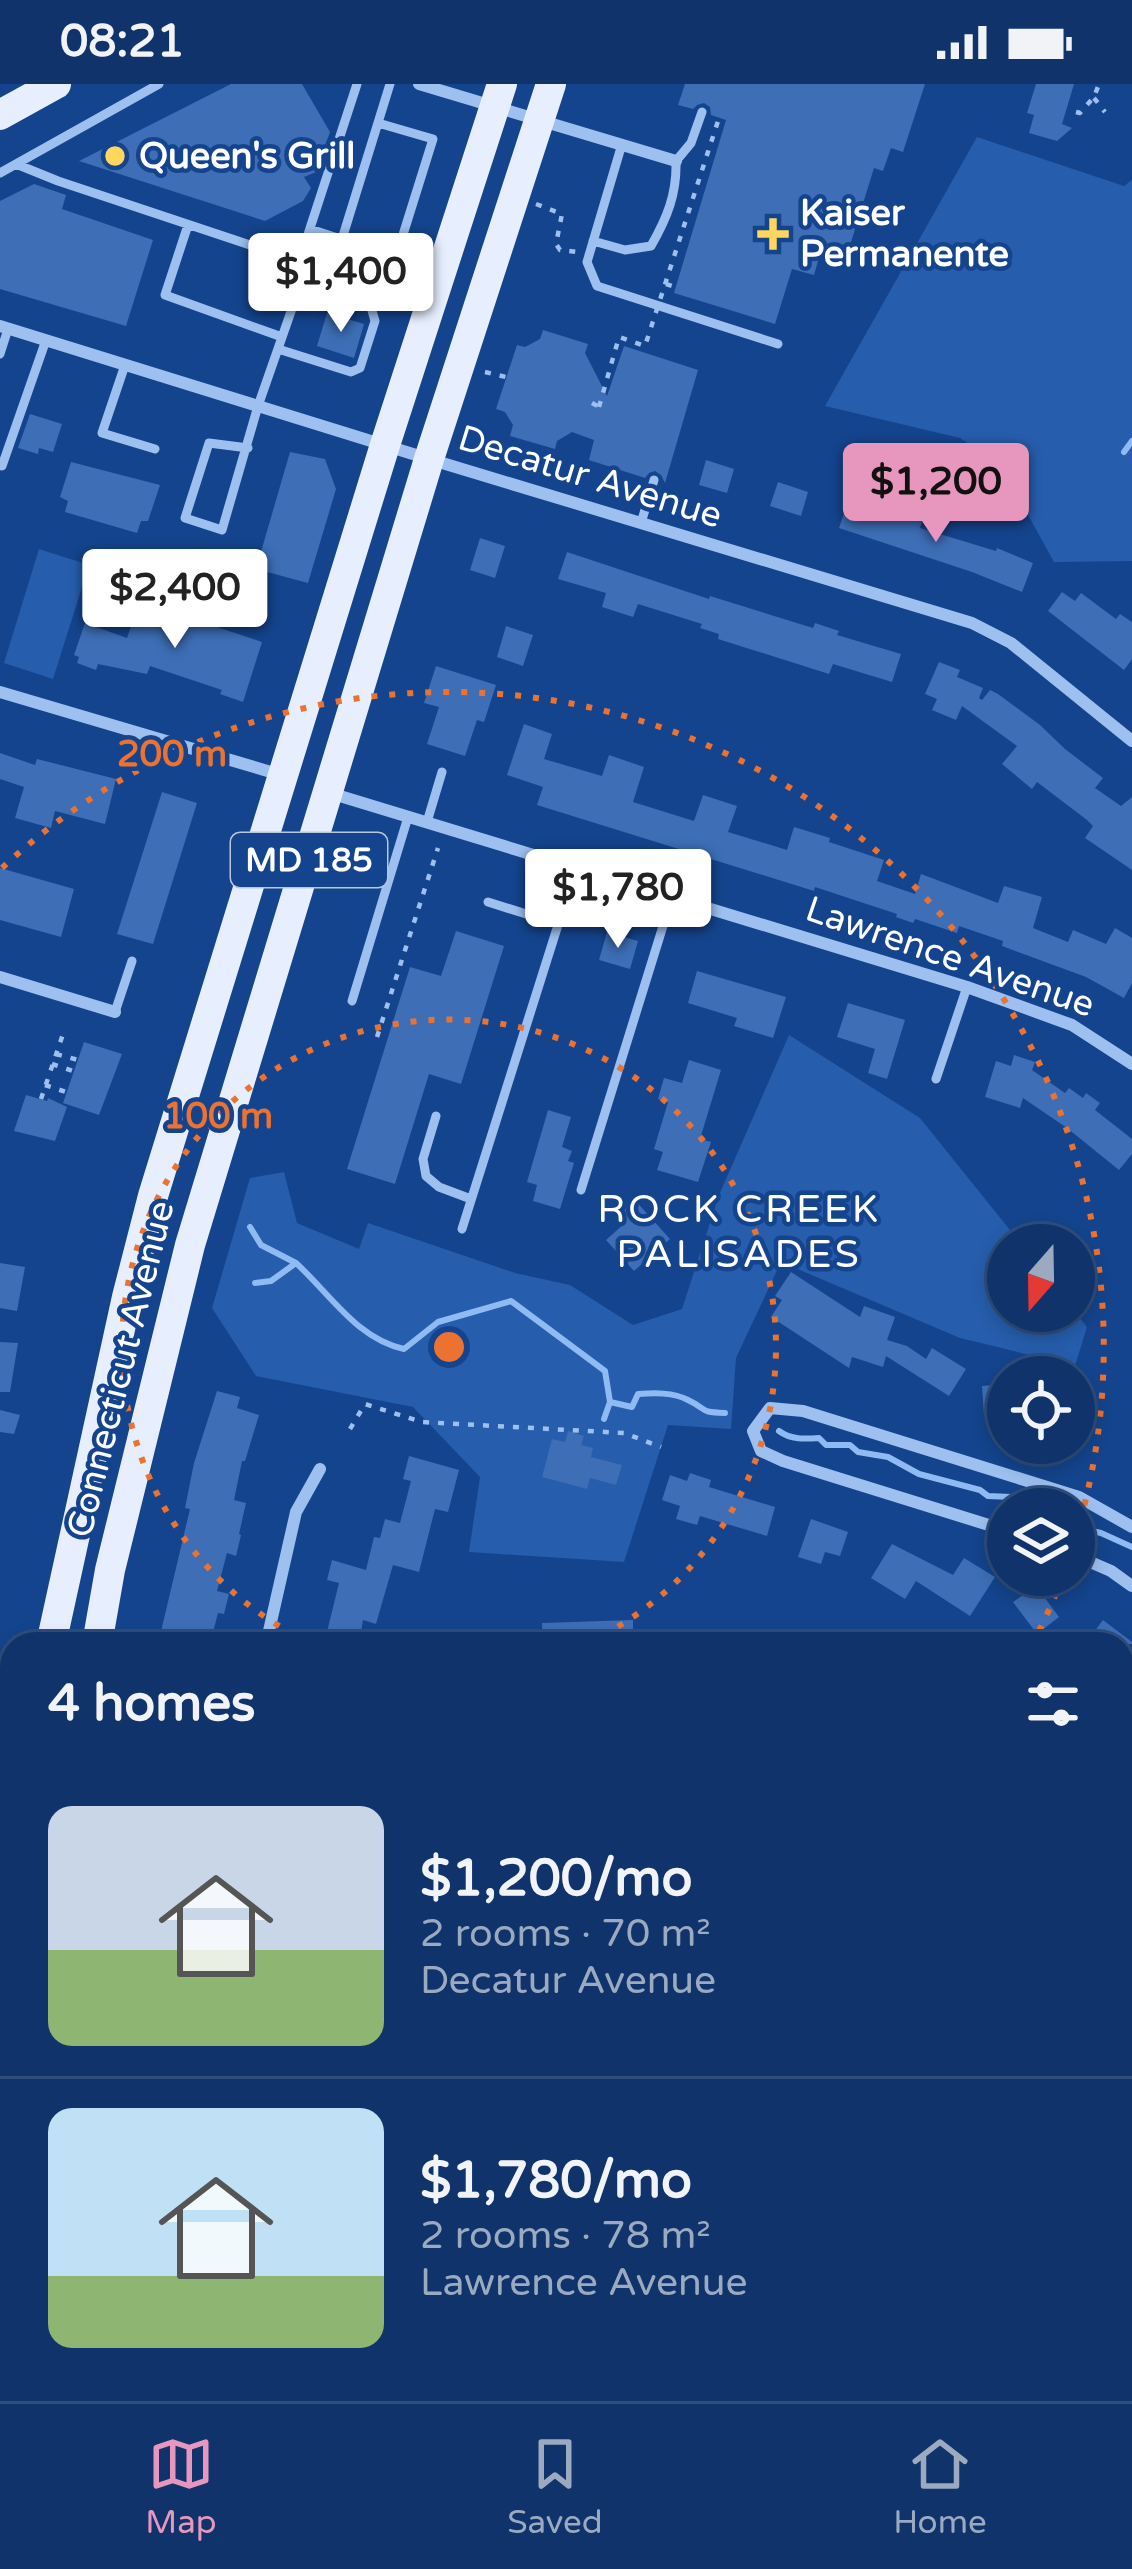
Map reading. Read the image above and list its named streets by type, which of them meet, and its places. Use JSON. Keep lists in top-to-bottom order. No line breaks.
{"streets":{"main road":["MD 185","Connecticut Avenue"],"street":["Decatur Avenue","Lawrence Avenue"]},"crossings":[["Decatur Avenue","Connecticut Avenue"],["Lawrence Avenue","Connecticut Avenue"]],"districts":["ROCK CREEK PALISADES"],"places":{"other":["Queen's Grill"],"health":["Kaiser Permanente"]},"north":"bottom","page":{"status":"08:21","price":["$1,400","$1,200","$2,400","$1,780"],"heading":"4 homes","list":[{"name":"$1,200/mo","note":"2 rooms · 70 m² · Decatur Avenue"},{"name":"$1,780/mo","note":"2 rooms · 78 m² · Lawrence Avenue"}],"tabs":["Map","Saved","Home"]},"rings":["200 m","100 m"]}
